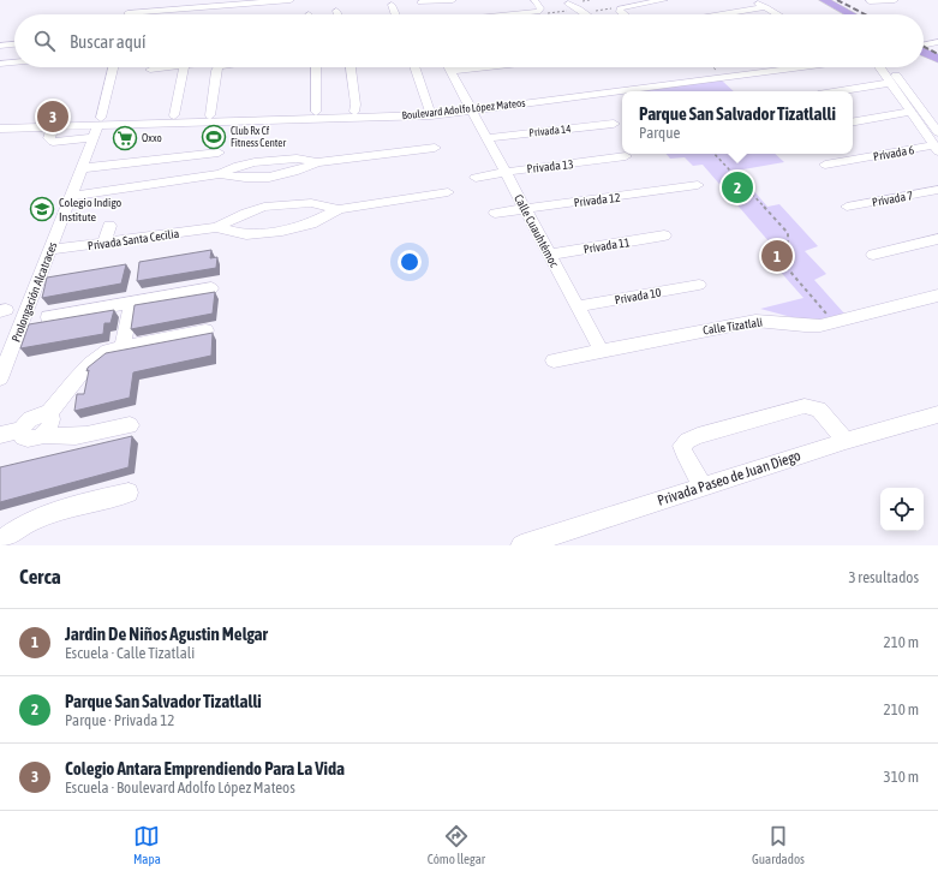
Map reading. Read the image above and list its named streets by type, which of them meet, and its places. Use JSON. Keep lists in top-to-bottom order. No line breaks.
{"streets":{"street":["Boulevard Adolfo López Mateos","Privada 14","Privada 6","Privada 13","Privada 7","Privada 12","Calle Cuauhtémoc","Privada Santa Cecilia","Privada 11","Prolongación Alcatraces","Privada 10","Calle Tizatlali","Privada Paseo de Juan Diego"]},"crossings":[["Boulevard Adolfo López Mateos","Calle Cuauhtémoc"],["Boulevard Adolfo López Mateos","Prolongación Alcatraces"],["Privada 14","Calle Cuauhtémoc"],["Privada 13","Calle Cuauhtémoc"],["Privada 12","Calle Cuauhtémoc"],["Calle Cuauhtémoc","Privada 11"],["Calle Cuauhtémoc","Privada 10"],["Calle Cuauhtémoc","Calle Tizatlali"],["Privada Santa Cecilia","Prolongación Alcatraces"]],"places":{"sports":["Club Rx Cf Fitness Center"],"supermarket":["Oxxo"],"school or university":["Colegio Indigo Institute"]},"page":{"search":"Buscar aquí","popup":["Parque San Salvador Tizatlalli","Parque"],"pins":["3","2","1"],"heading":["Cerca","3 resultados"],"list":[{"mark":"1","name":"Jardin De Niños Agustin Melgar","note":"Escuela · Calle Tizatlali","value":"210 m"},{"mark":"2","name":"Parque San Salvador Tizatlalli","note":"Parque · Privada 12","value":"210 m"},{"mark":"3","name":"Colegio Antara Emprendiendo Para La Vida","note":"Escuela · Boulevard Adolfo López Mateos","value":"310 m"}],"nav":["Mapa","Cómo llegar","Guardados"]}}
